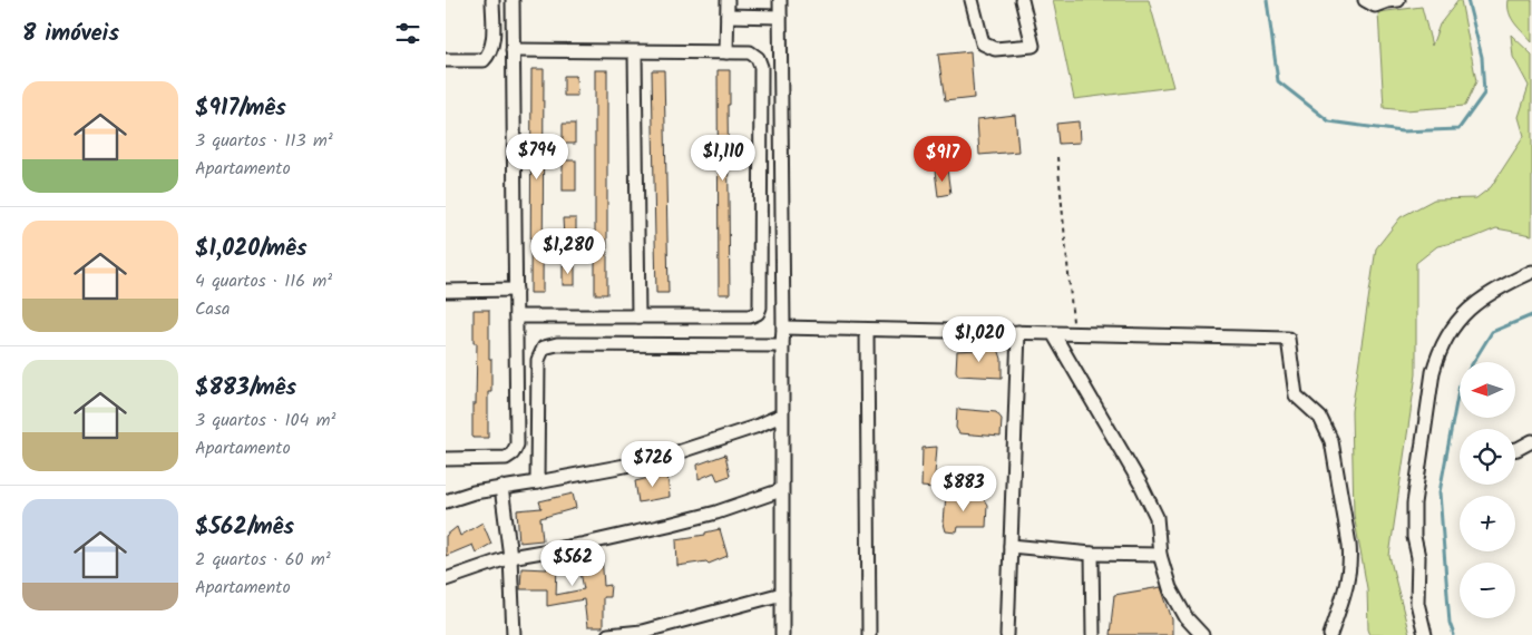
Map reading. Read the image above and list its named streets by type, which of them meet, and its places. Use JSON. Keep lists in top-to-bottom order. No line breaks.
{"north":"left","page":{"heading":"8 imóveis","list":[{"name":"$917/mês","note":"3 quartos · 113 m² · Apartamento"},{"name":"$1,020/mês","note":"4 quartos · 116 m² · Casa"},{"name":"$883/mês","note":"3 quartos · 104 m² · Apartamento"},{"name":"$562/mês","note":"2 quartos · 60 m² · Apartamento"}],"price":["$794","$1,110","$917","$1,280","$1,020","$726","$883","$562"],"map_buttons":["+","−"]}}
